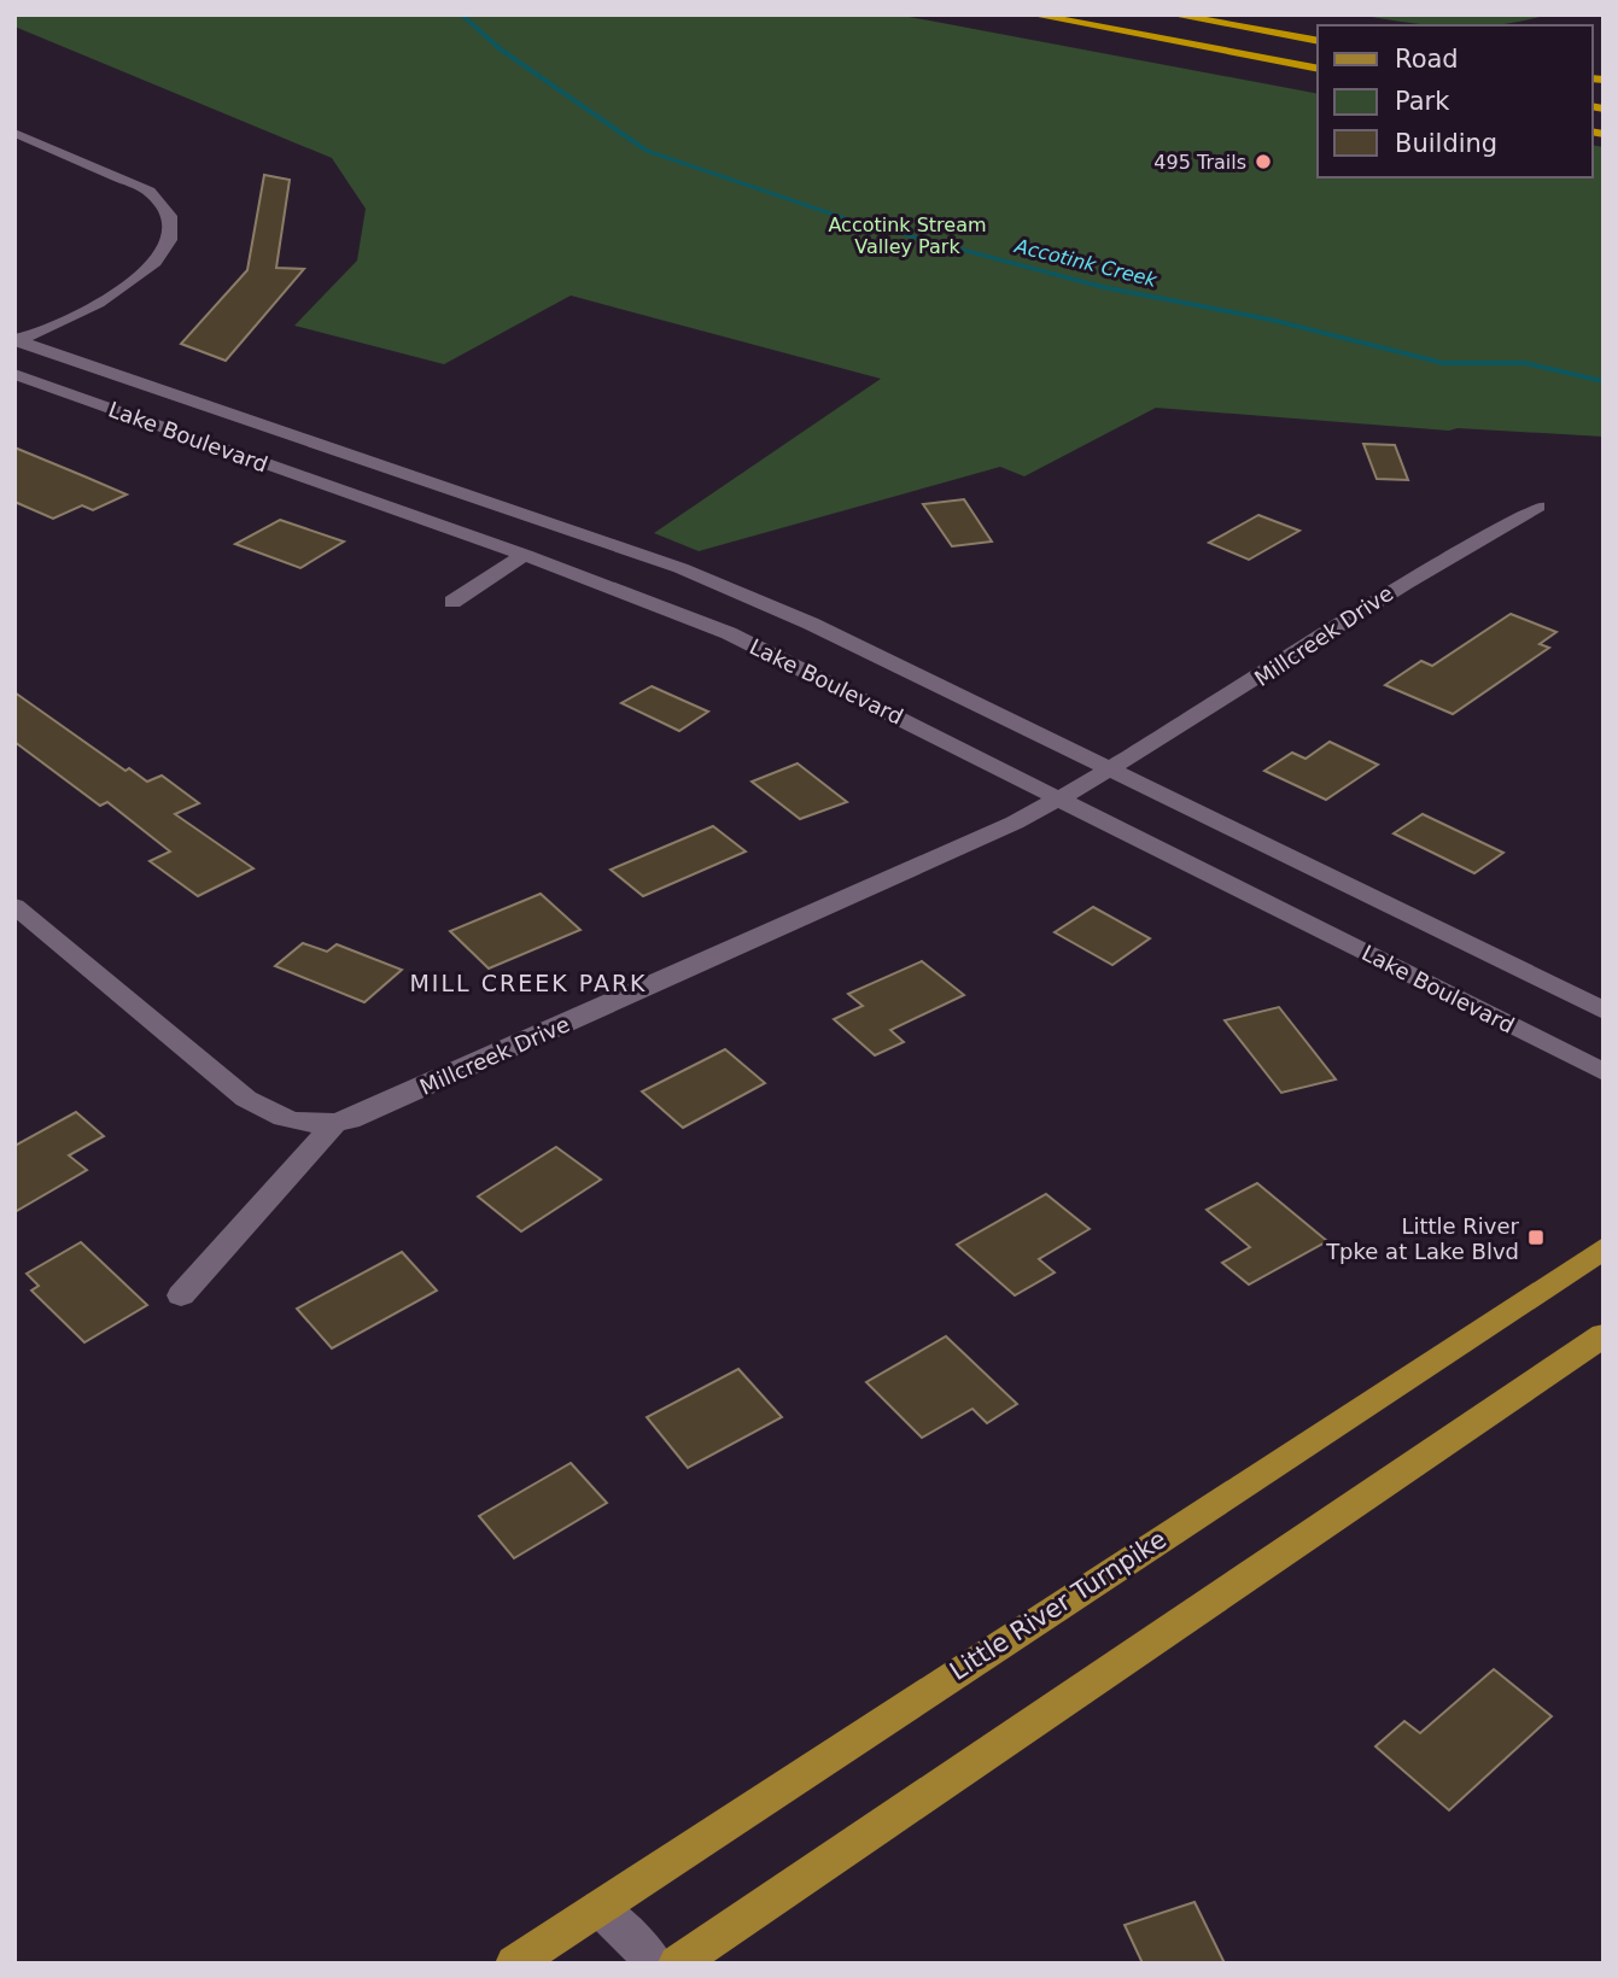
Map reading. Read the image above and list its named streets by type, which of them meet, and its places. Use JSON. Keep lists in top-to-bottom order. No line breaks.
{"streets":{"main road":["Little River Turnpike"],"street":["Lake Boulevard","Millcreek Drive"]},"crossings":[["Lake Boulevard","Millcreek Drive"]],"districts":["MILL CREEK PARK"],"water":["Accotink Creek"],"parks":["Accotink Stream Valley Park"],"places":{"other":["495 Trails"],"transit":["Little River Tpke at Lake Blvd"]},"legend":["Road","Park","Building"]}
